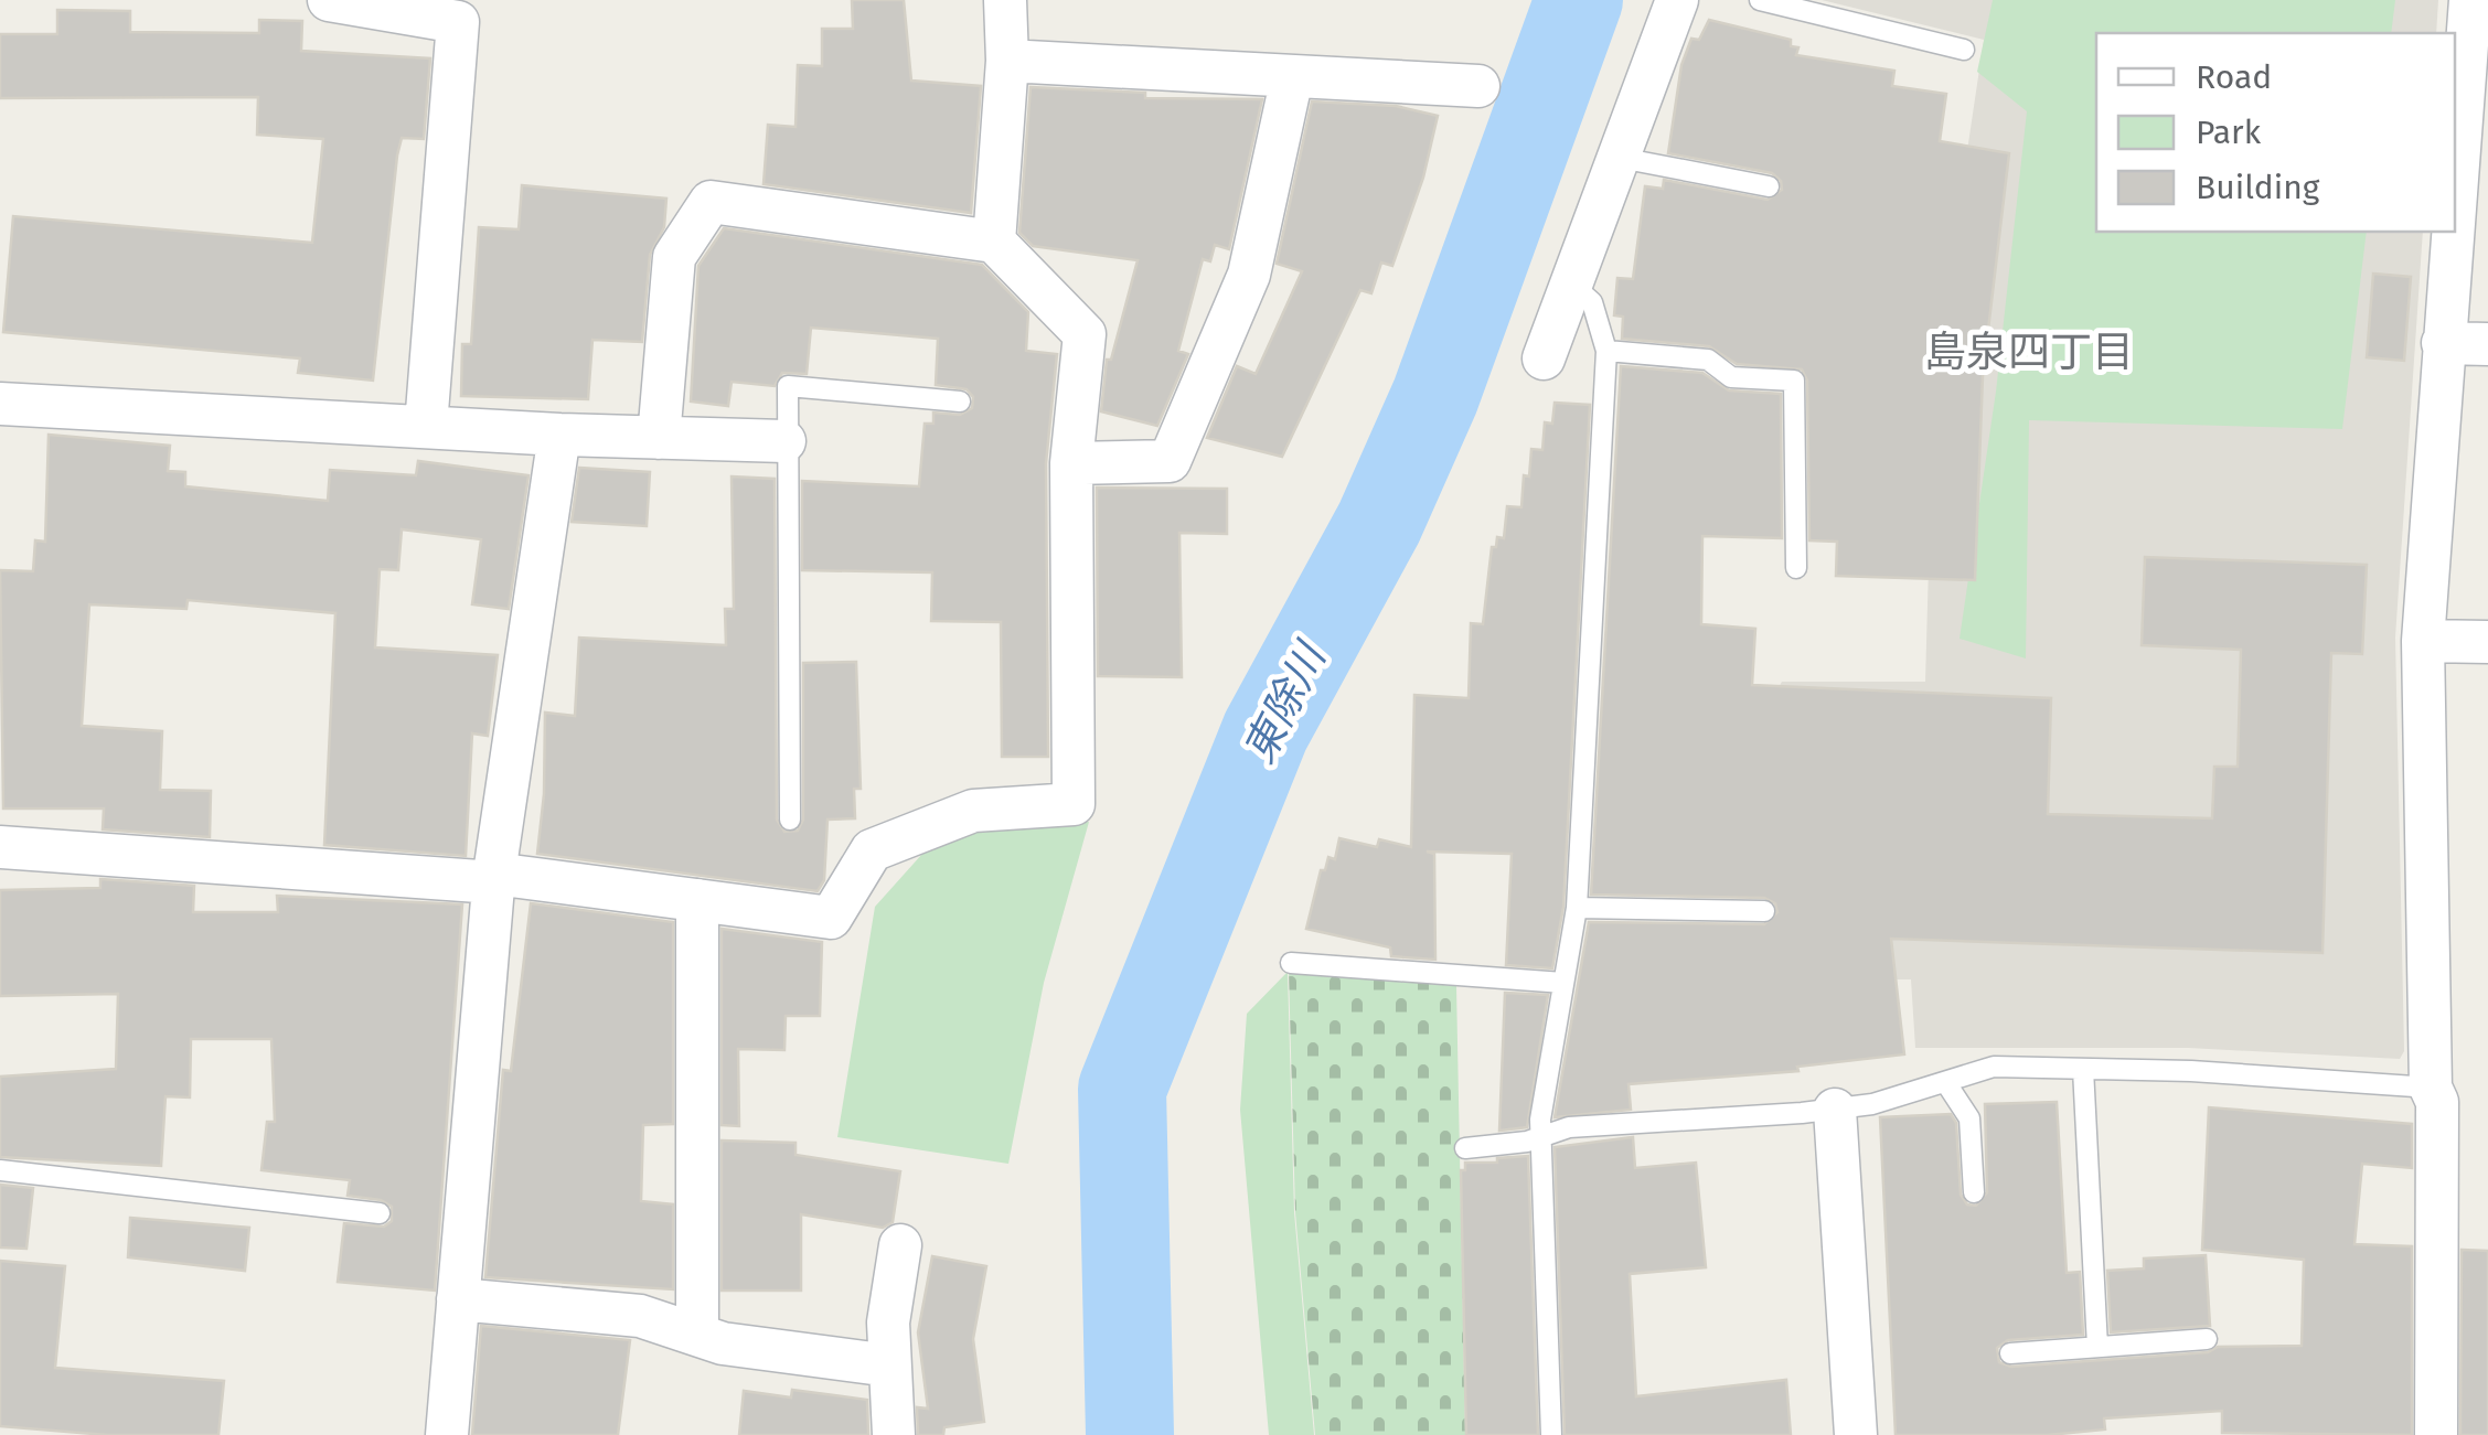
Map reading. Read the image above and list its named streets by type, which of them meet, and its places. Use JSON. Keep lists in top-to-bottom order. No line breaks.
{"districts":["島泉四丁目"],"water":["東除川"],"legend":["Road","Park","Building"]}
